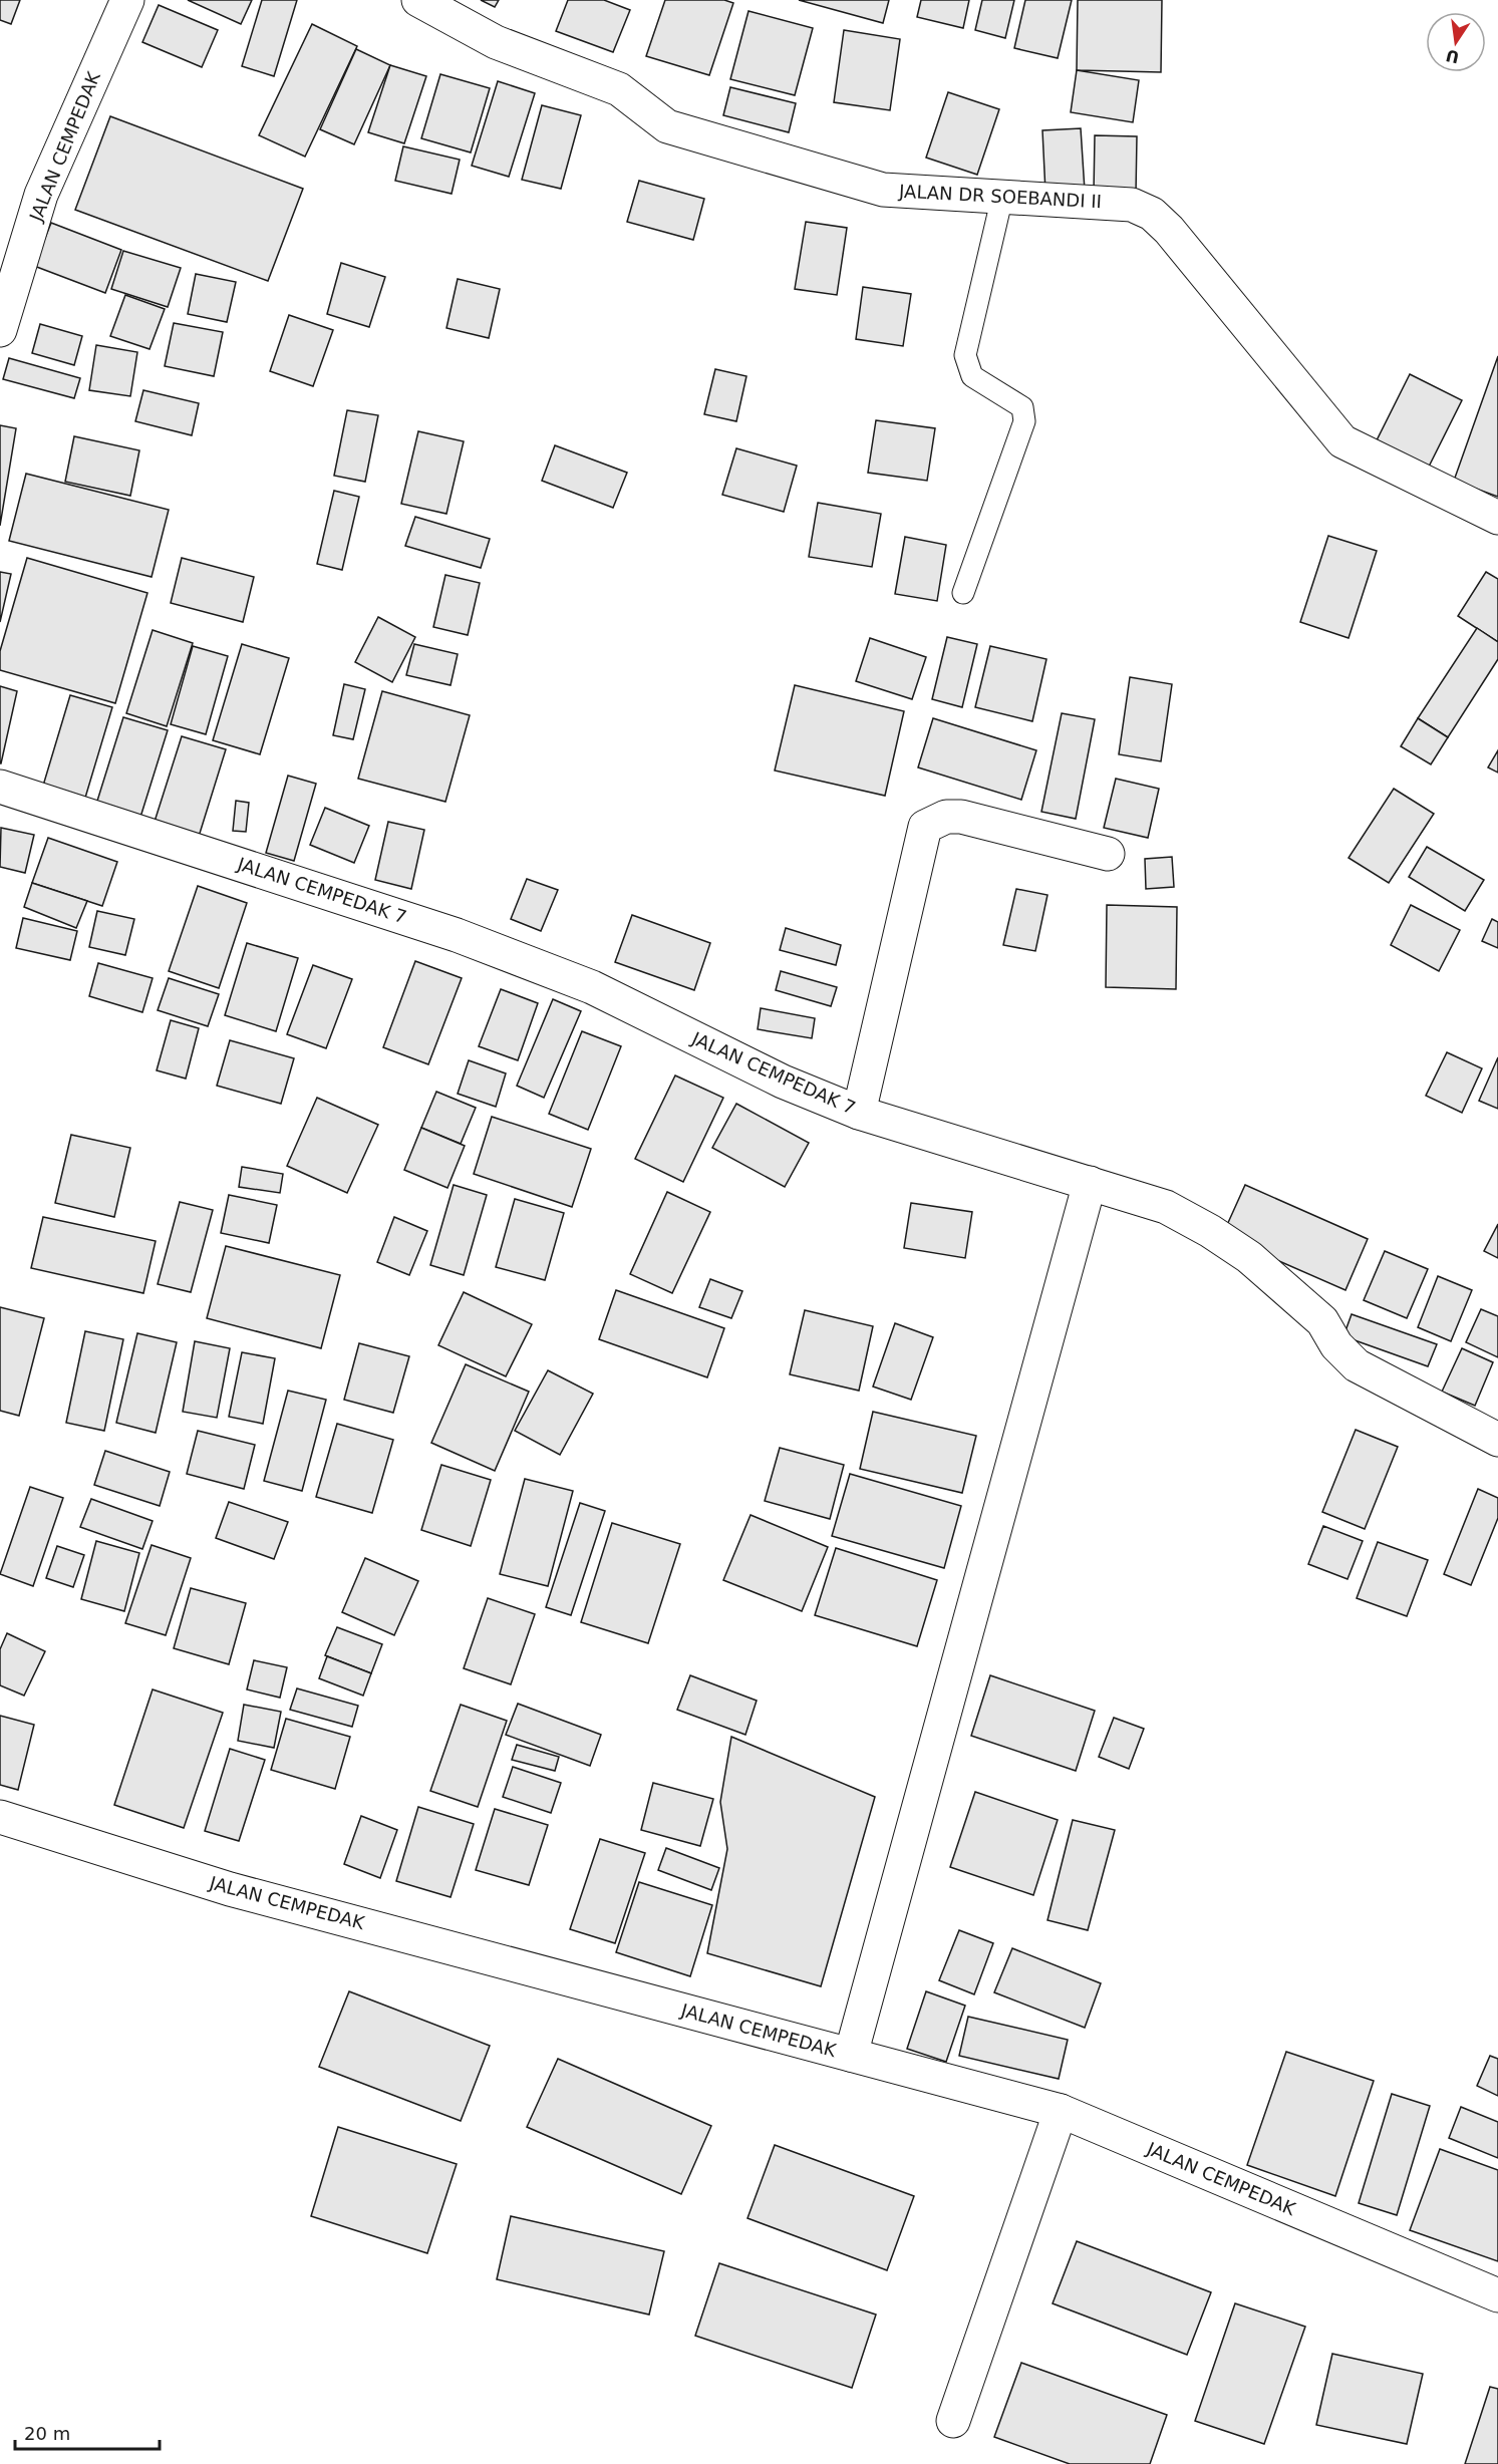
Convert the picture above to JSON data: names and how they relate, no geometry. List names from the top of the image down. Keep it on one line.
{"streets":{"street":["JALAN CEMPEDAK","JALAN DR SOEBANDI II","JALAN CEMPEDAK 7"]},"scale_bar":"20 m","north":"bottom"}
